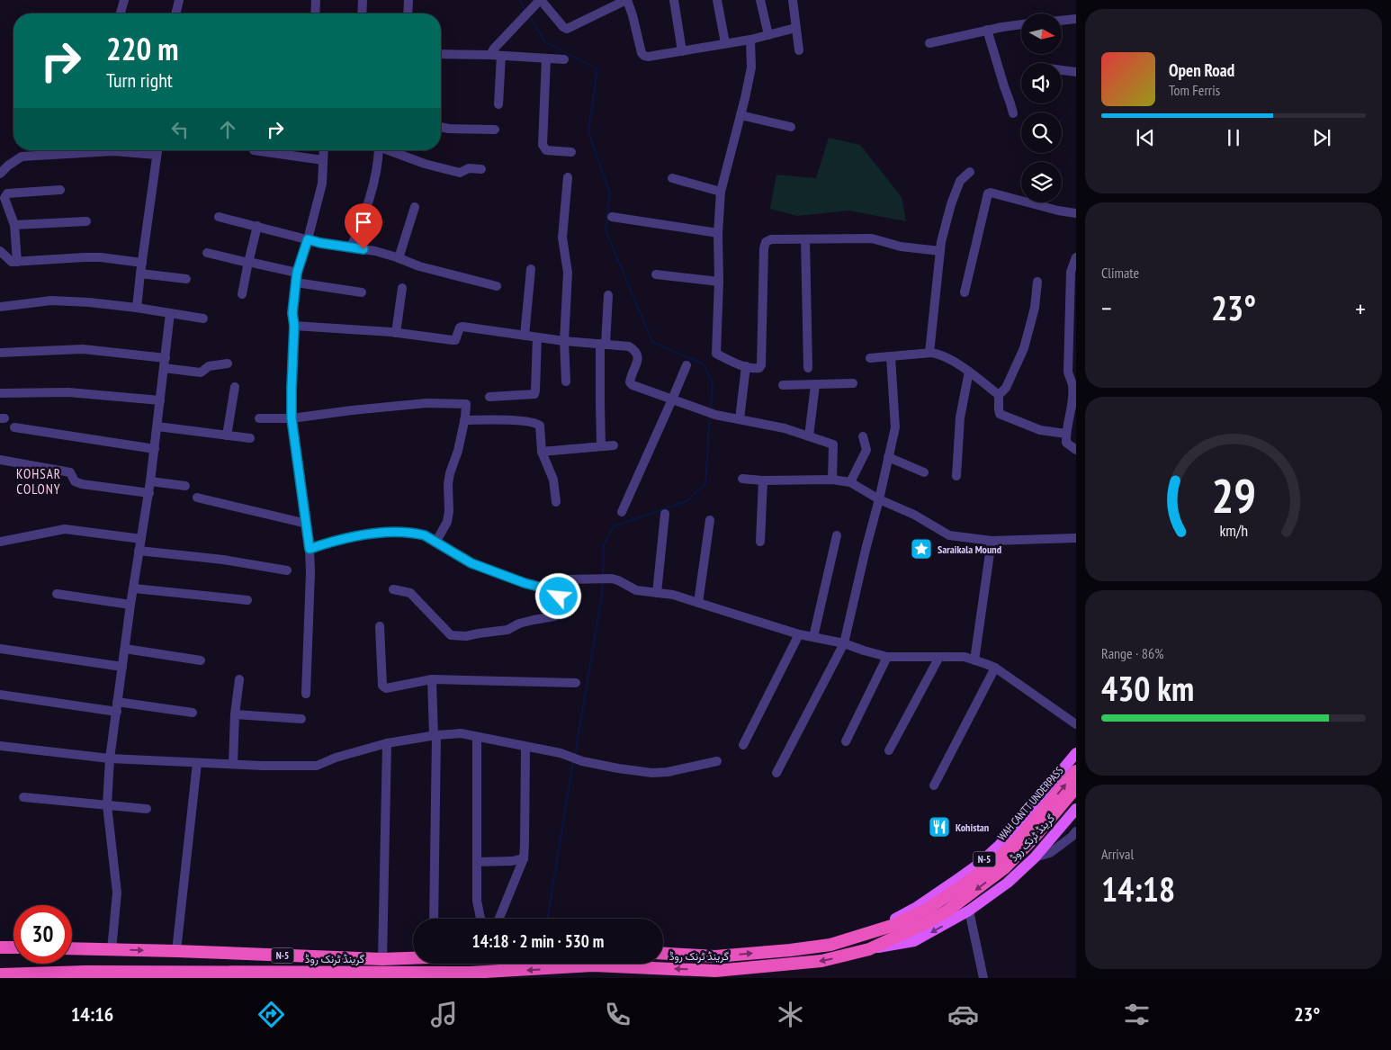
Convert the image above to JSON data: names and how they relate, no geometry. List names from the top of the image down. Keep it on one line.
{"streets":{"highway":["WAH CANTT UNDERPASS","گرینڈ ٹرنک روڈ","N-5"]},"crossings":[["WAH CANTT UNDERPASS","گرینڈ ٹرنک روڈ"]],"districts":["KOHSAR COLONY"],"places":{"place":["Saraikala Mound"],"restaurant":["Kohistan"]},"north":"right","page":{"turn":["220 m","Turn right"],"song":["Open Road","Tom Ferris"],"tile":["Climate",["Range · 86%","430 km"],["Arrival","14:18"]],"heat":["−","23°","+"],"limit":"30","trip":"14:18 · 2 min · 530 m","tabs":["14:16","23°"],"gauge":["29","km/h"]}}
